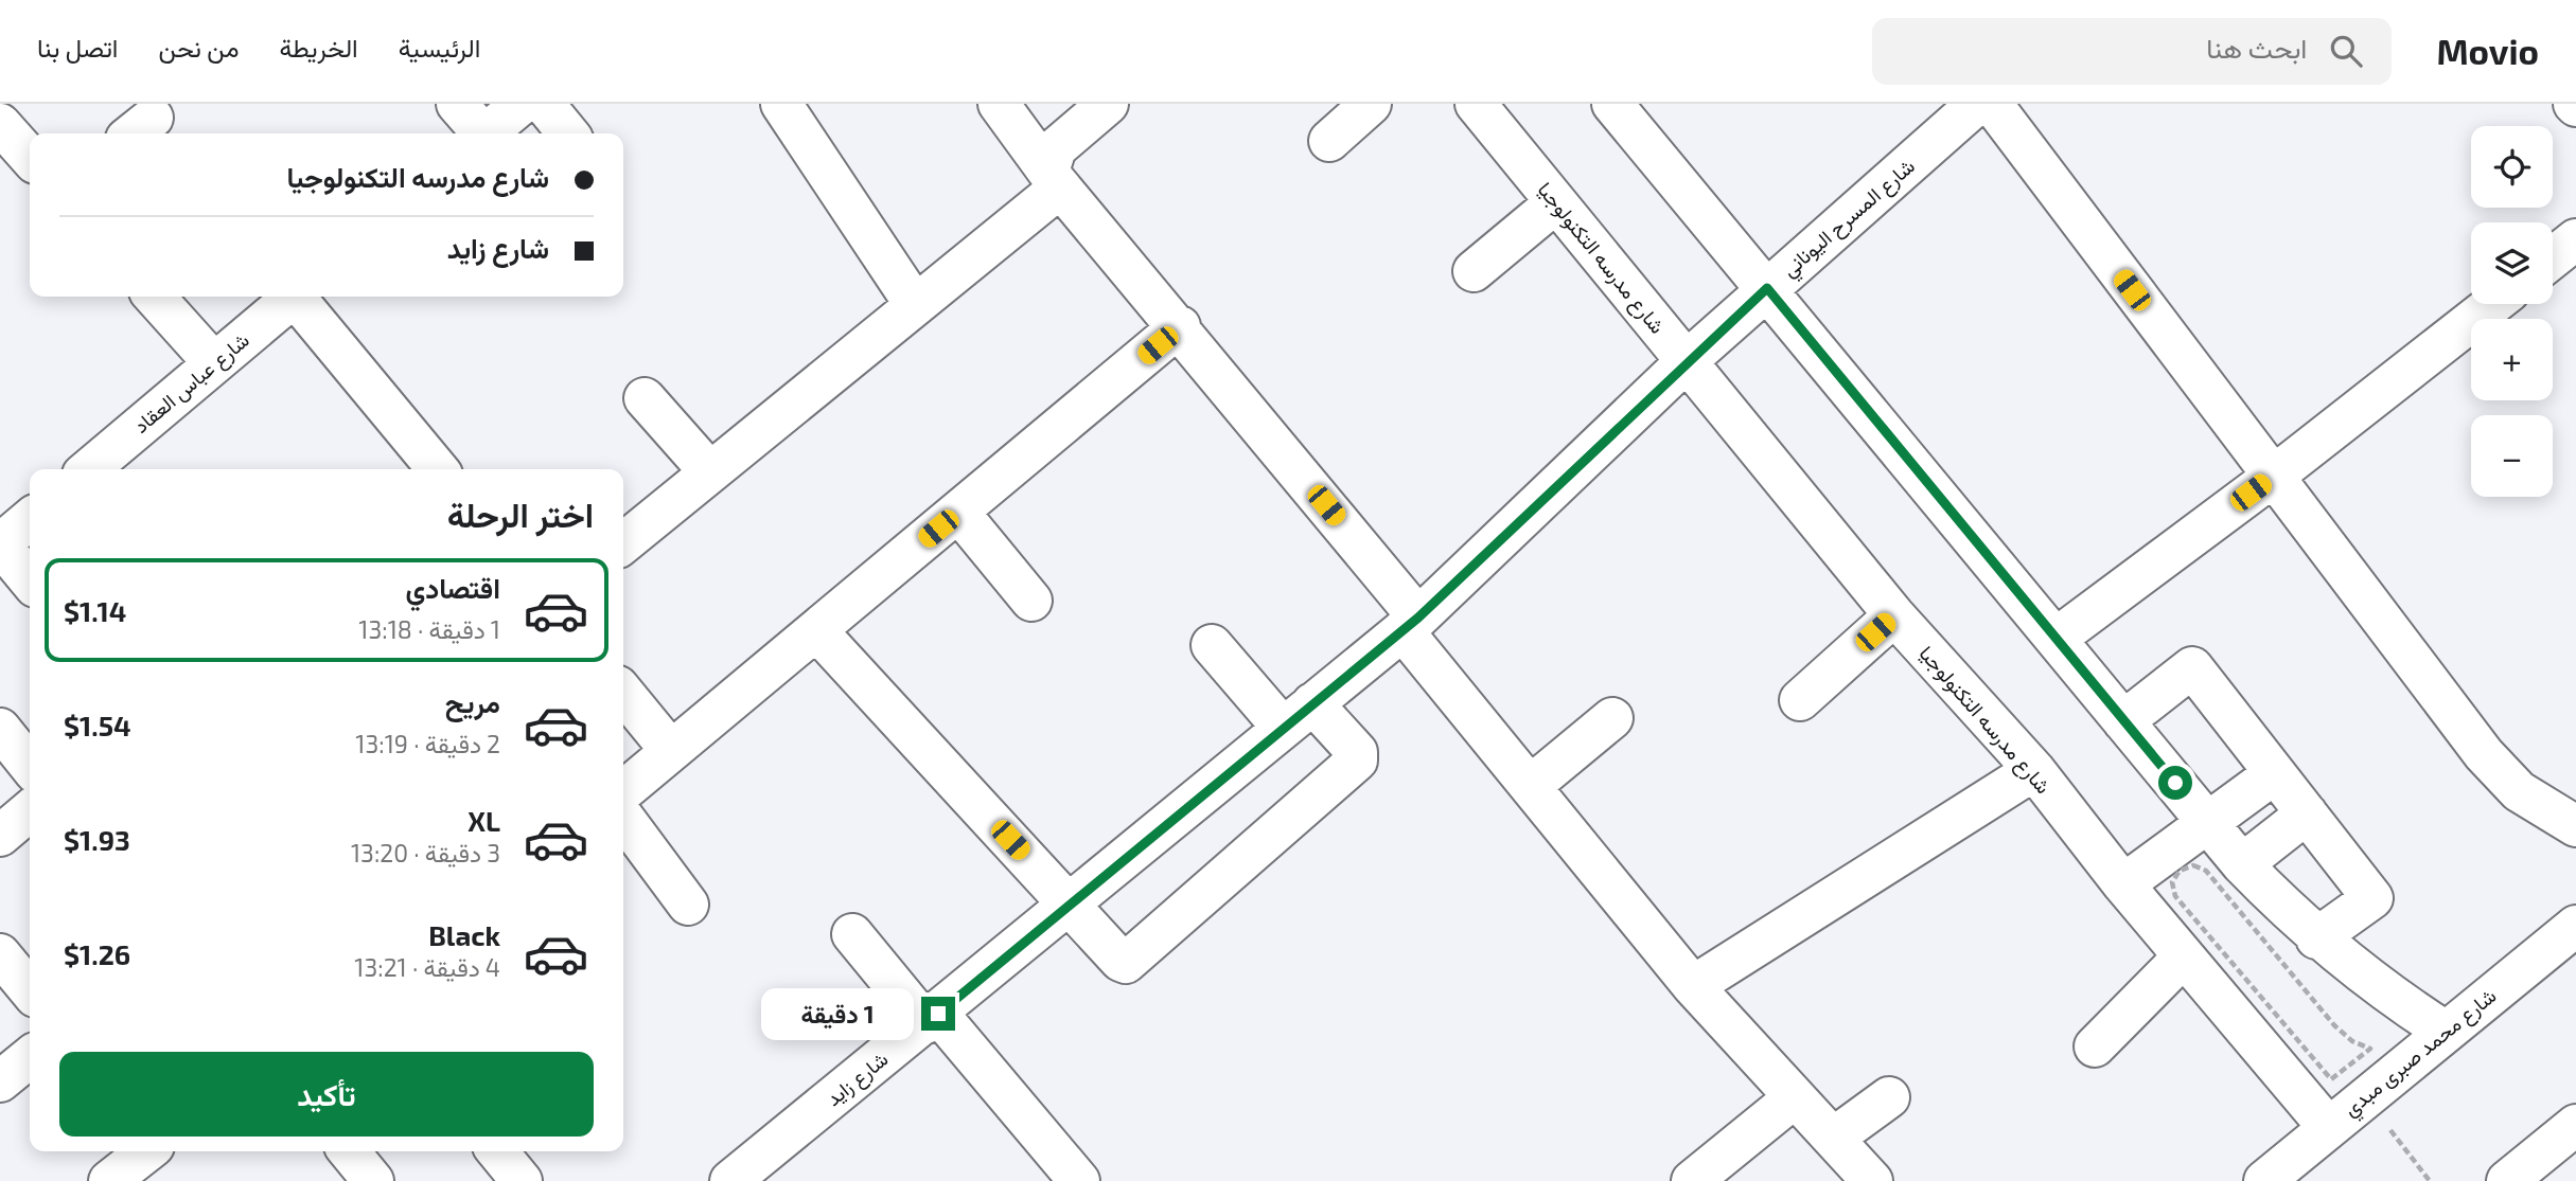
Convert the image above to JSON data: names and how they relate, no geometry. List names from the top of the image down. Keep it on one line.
{"streets":{"street":["شارع المسرح اليوناني","شارع مدرسه التكنولوجيا","شارع عباس العقاد","شارع محمد صبرى مبدي","شارع زايد"]},"crossings":[["شارع المسرح اليوناني","شارع مدرسه التكنولوجيا"],["شارع المسرح اليوناني","شارع زايد"],["شارع مدرسه التكنولوجيا","شارع محمد صبرى مبدي"],["شارع مدرسه التكنولوجيا","شارع زايد"]],"page":{"header":"Movio","search":"ابحث هنا","nav":["الرئيسية","الخريطة","من نحن","اتصل بنا"],"map_buttons":["+","−"],"banner":["شارع مدرسه التكنولوجيا","شارع زايد"],"heading":"اختر الرحلة","list":[{"name":"اقتصادي","note":"1 دقيقة · 13:18","value":"$1.14"},{"name":"مريح","note":"2 دقيقة · 13:19","value":"$1.54"},{"name":"XL","note":"3 دقيقة · 13:20","value":"$1.93"},{"name":"Black","note":"4 دقيقة · 13:21","value":"$1.26"}],"bubble":"1 دقيقة","buttons":"تأكيد"}}
